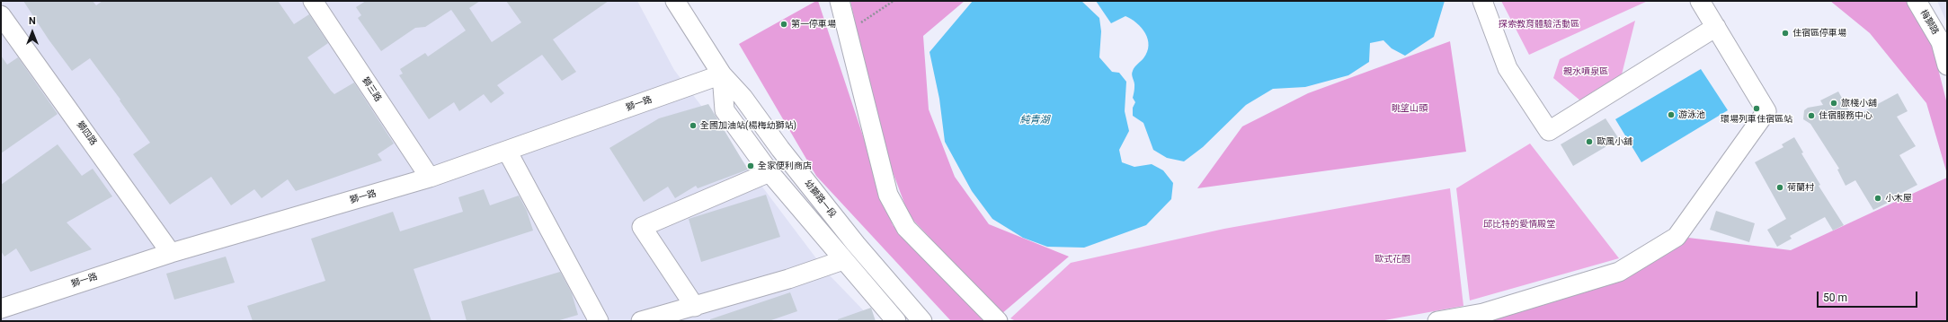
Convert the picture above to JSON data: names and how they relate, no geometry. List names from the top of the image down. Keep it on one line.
{"streets":{"street":["梅獅路","獅三路","獅一路","獅四路","幼獅路一段"]},"crossings":[["獅三路","獅一路"],["獅一路","獅四路"],["獅一路","幼獅路一段"]],"water":["純青湖"],"parks":["探索教育體驗活動區","親水噴泉區","眺望山頭","邱比特的愛情殿堂","歐式花園"],"places":["第一停車場","住宿區停車場","旅棧小舖","環場列車住宿區站","游泳池","住宿服務中心","全國加油站(楊梅幼獅站)","歐風小舖","全家便利商店","荷蘭村","小木屋"],"scale_bar":"50 m","north":"top"}
